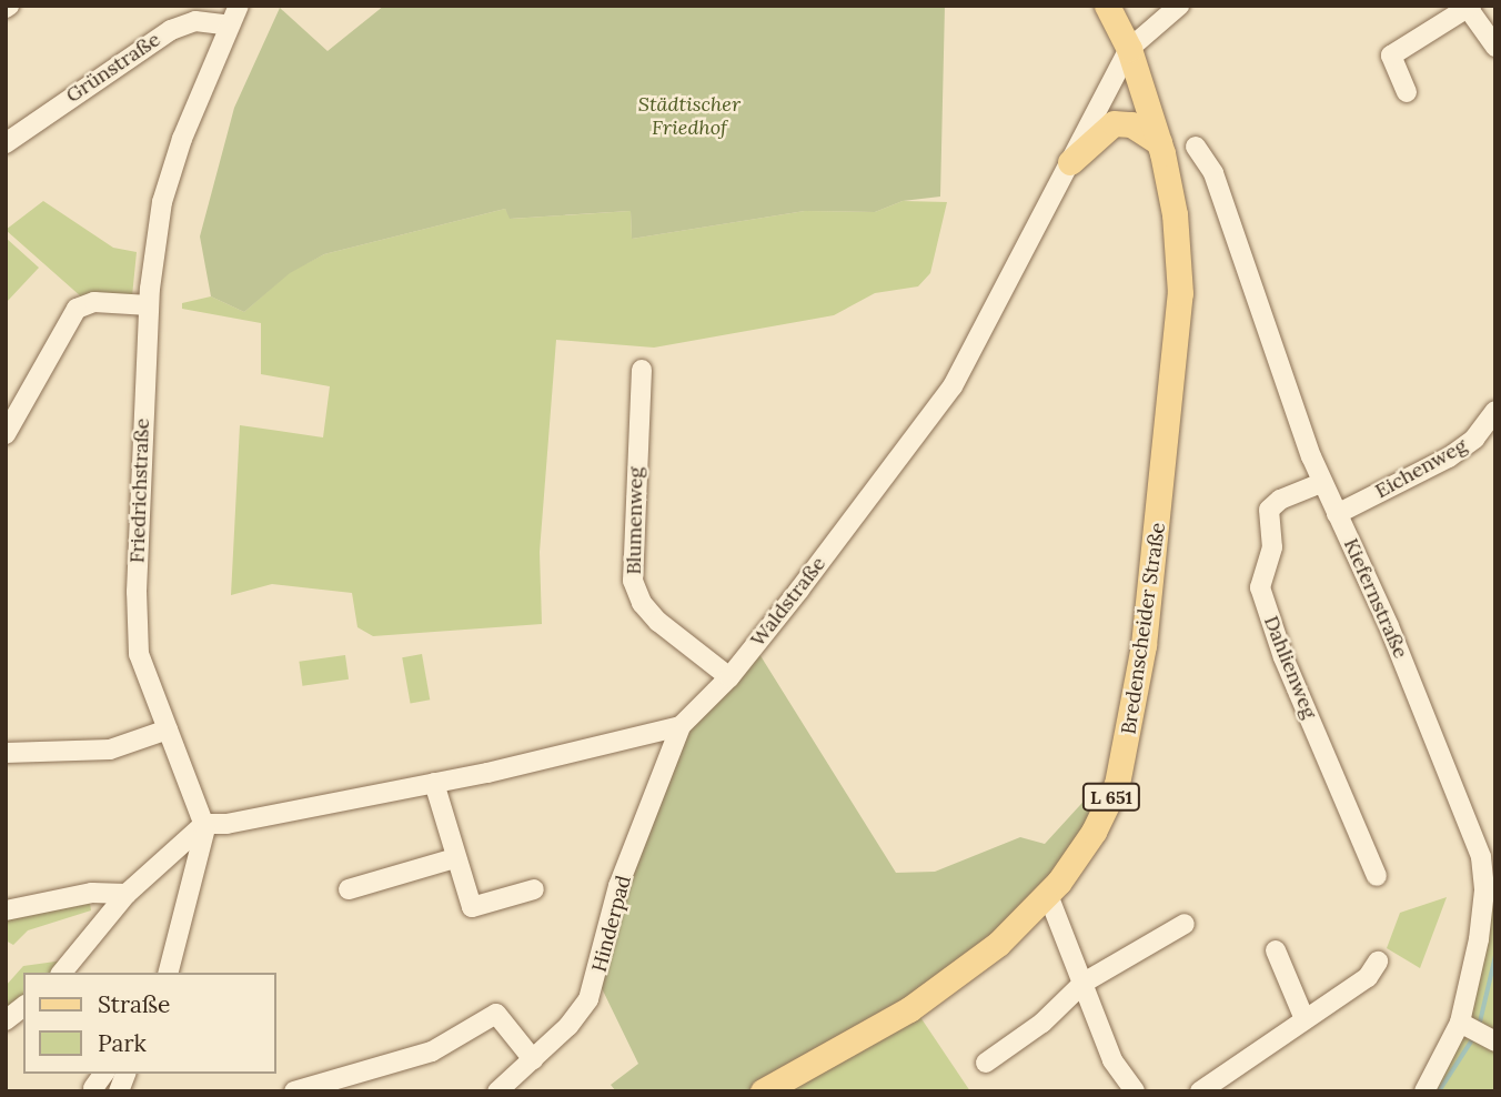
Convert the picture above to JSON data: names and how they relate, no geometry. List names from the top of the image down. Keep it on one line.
{"streets":{"main road":["Bredenscheider Straße","L 651"],"street":["Grünstraße","Eichenweg","Friedrichstraße","Blumenweg","Kiefernstraße","Waldstraße","Dahlienweg","Hinderpad"]},"crossings":[["Grünstraße","Friedrichstraße"],["Eichenweg","Kiefernstraße"],["Blumenweg","Waldstraße"],["Kiefernstraße","Dahlienweg"],["Waldstraße","Bredenscheider Straße"],["Waldstraße","Hinderpad"]],"parks":["Städtischer Friedhof"],"legend":["Straße","Park"]}
